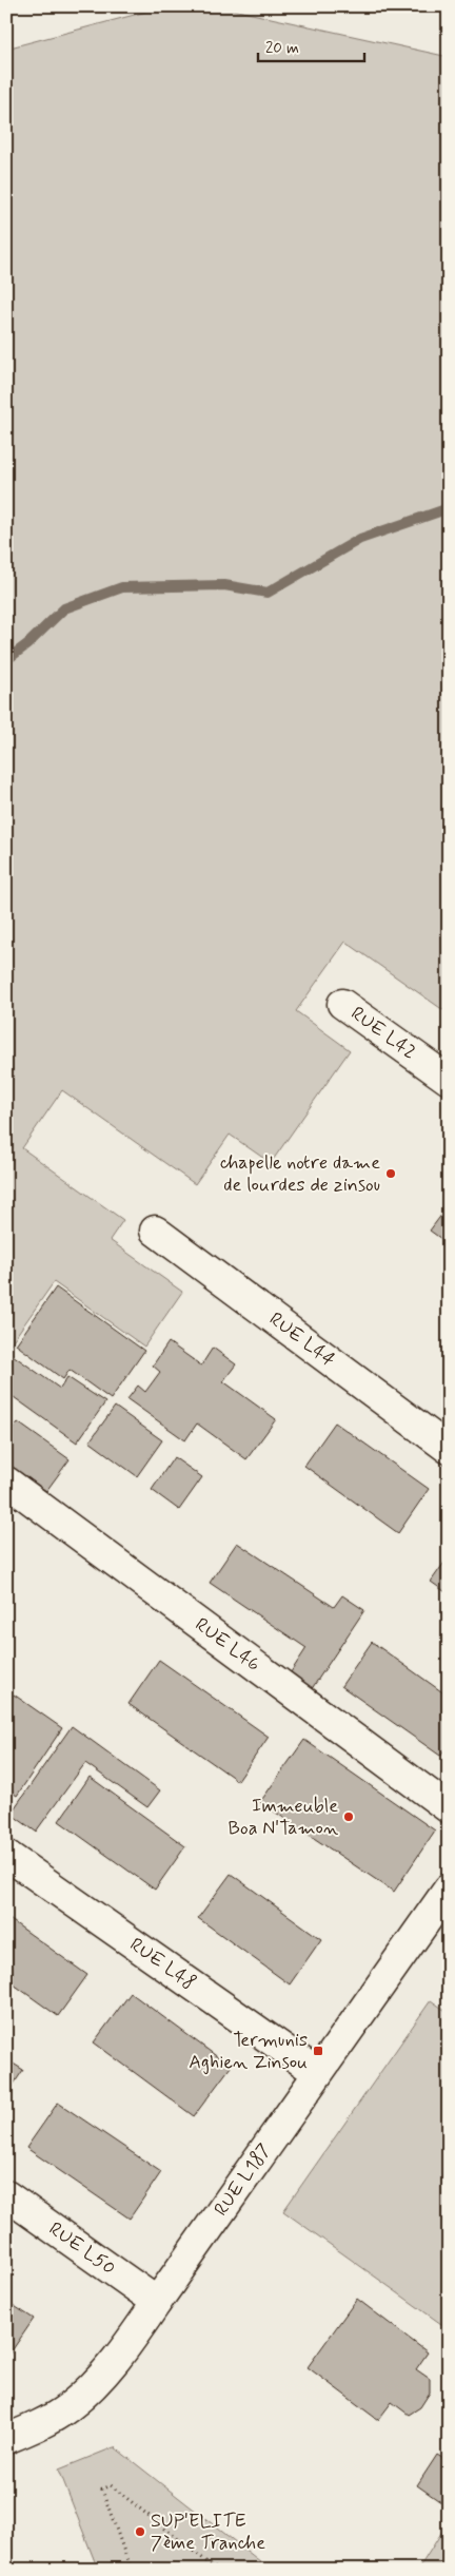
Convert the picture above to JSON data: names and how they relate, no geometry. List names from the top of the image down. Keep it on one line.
{"streets":{"street":["RUE L42","RUE L44","RUE L46","RUE L48","RUE L187","RUE L50"]},"crossings":[["RUE L48","RUE L187"],["RUE L187","RUE L50"]],"places":{"other":["chapelle notre dame de lourdes de zinsou","Immeuble Boa N'Tamon","SUP'ELITE 7ème Tranche"],"transit":["Termunis Aghien Zinsou"]},"scale_bar":"20 m"}
